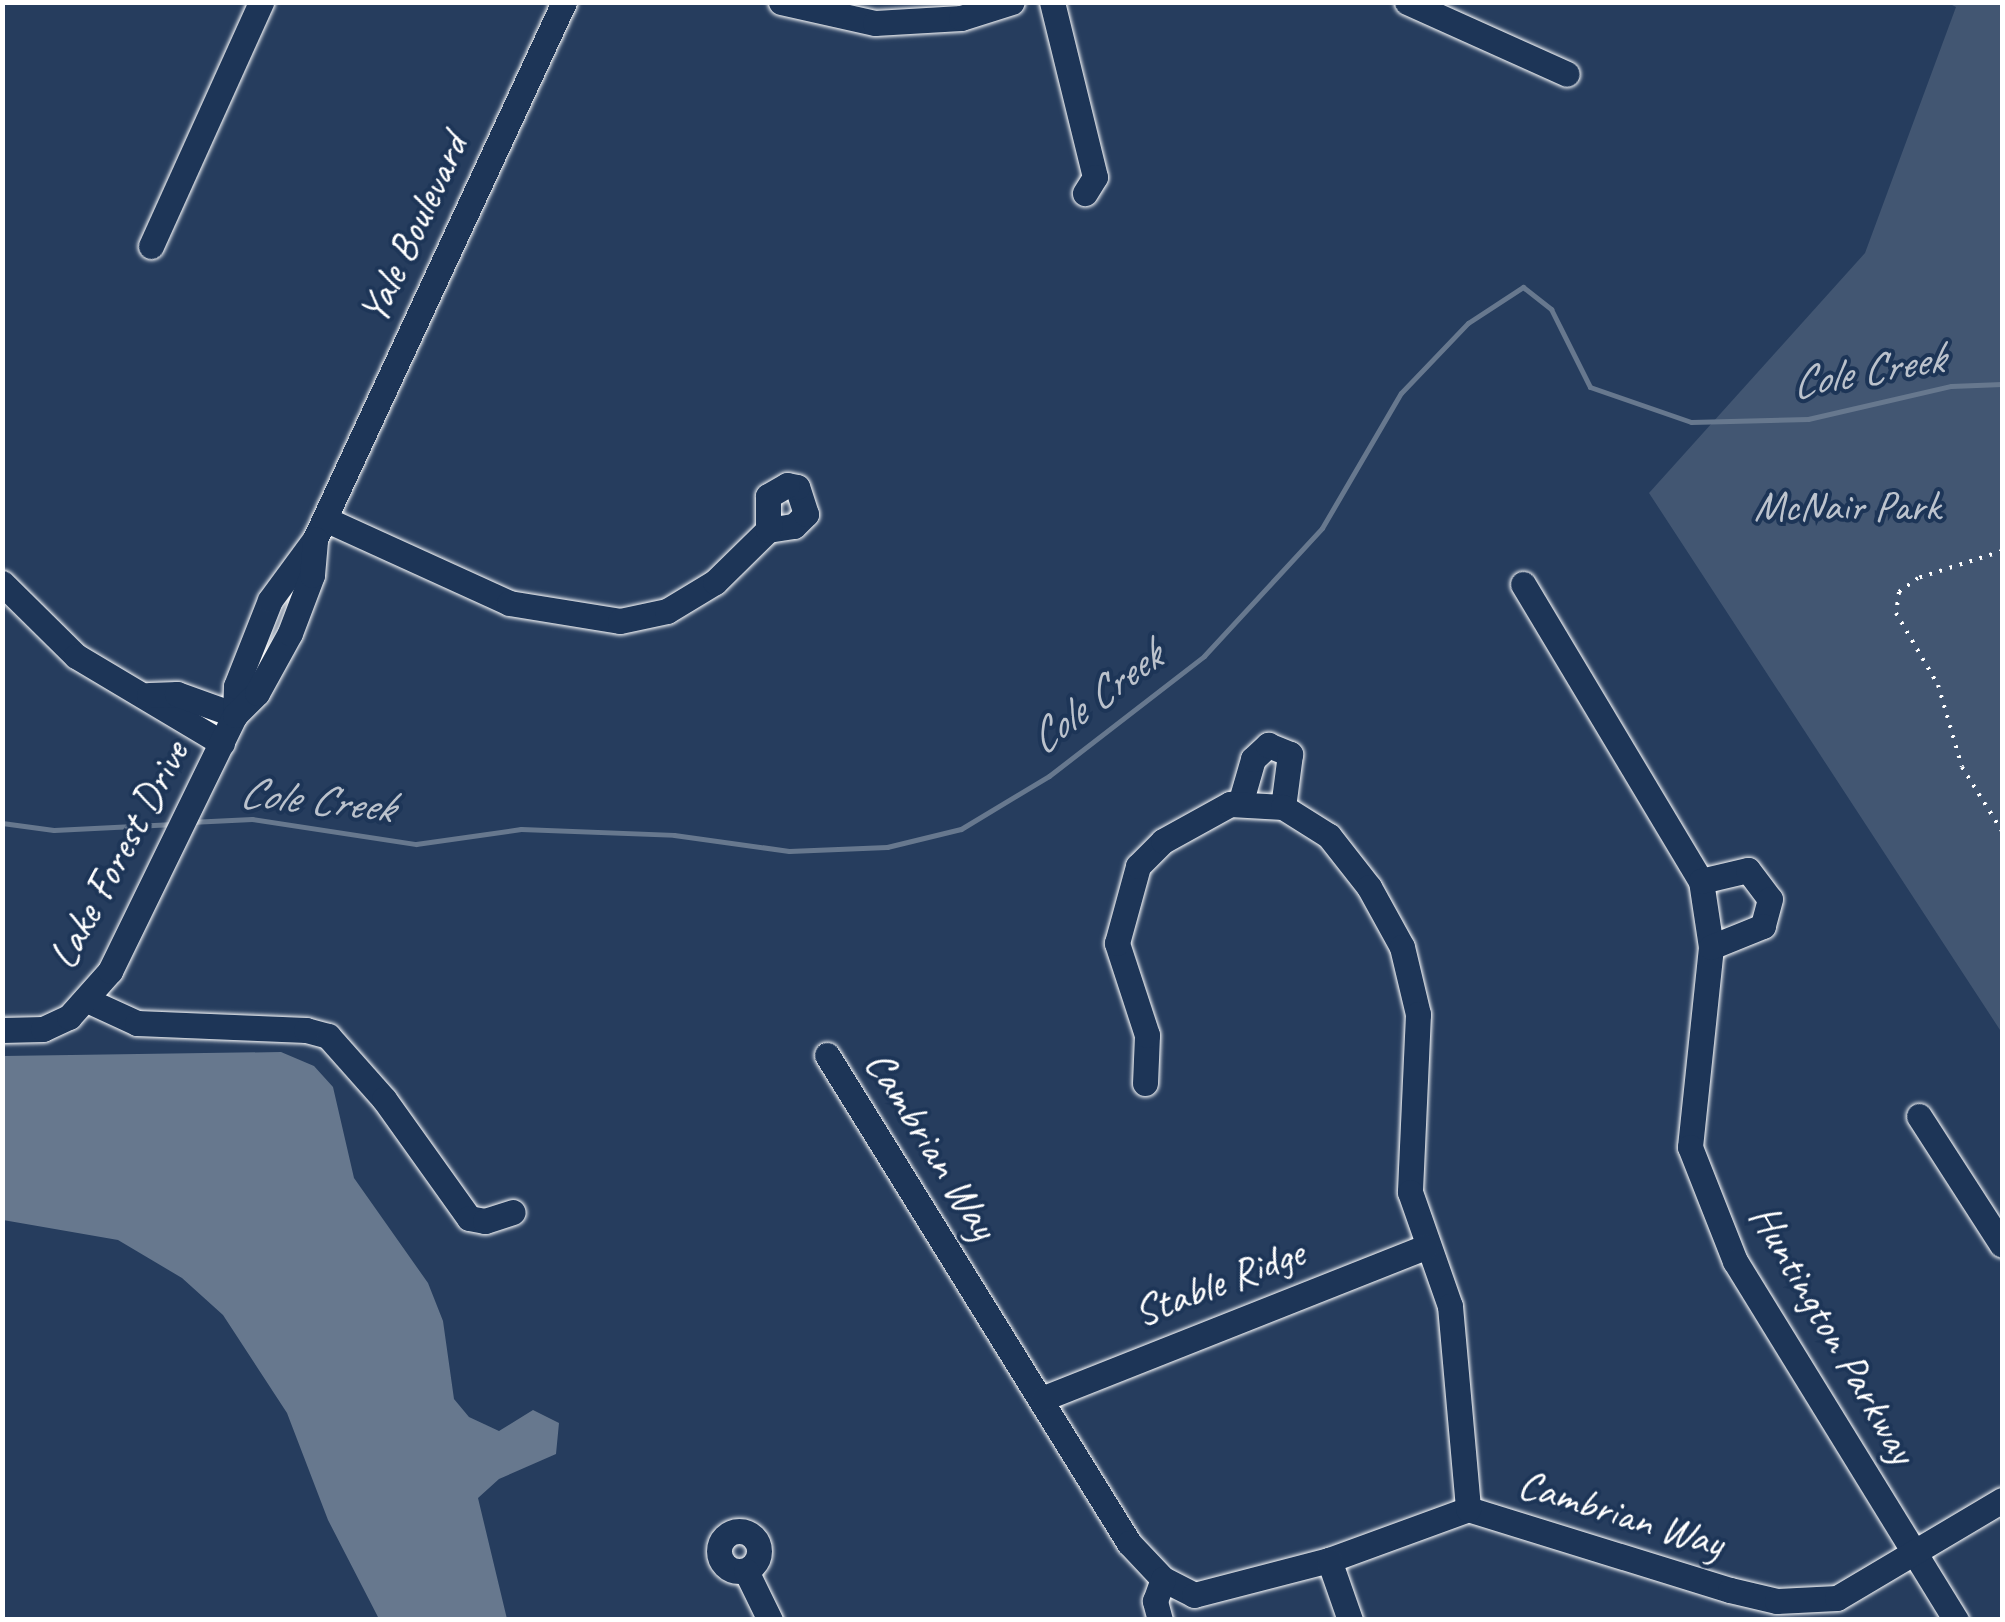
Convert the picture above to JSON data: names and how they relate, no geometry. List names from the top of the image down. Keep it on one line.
{"streets":{"street":["Yale Boulevard","Lake Forest Drive","Cambrian Way","Stable Ridge","Huntington Parkway"]},"crossings":[["Yale Boulevard","Lake Forest Drive"],["Cambrian Way","Stable Ridge"],["Cambrian Way","Huntington Parkway"]],"water":["Cole Creek"],"parks":["McNair Park"]}
